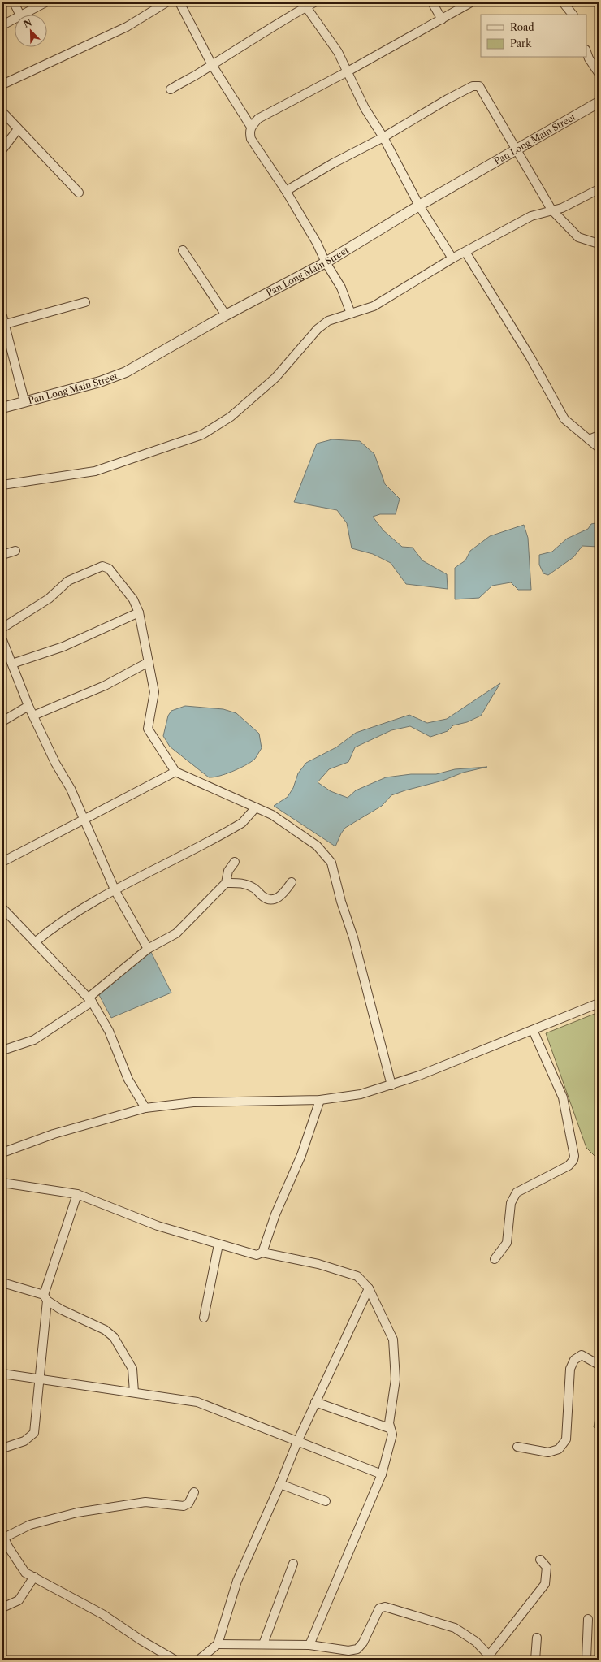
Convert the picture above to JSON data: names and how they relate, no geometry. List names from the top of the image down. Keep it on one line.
{"streets":{"street":["Pan Long Main Street"]},"legend":["Road","Park"],"north":"top left"}
